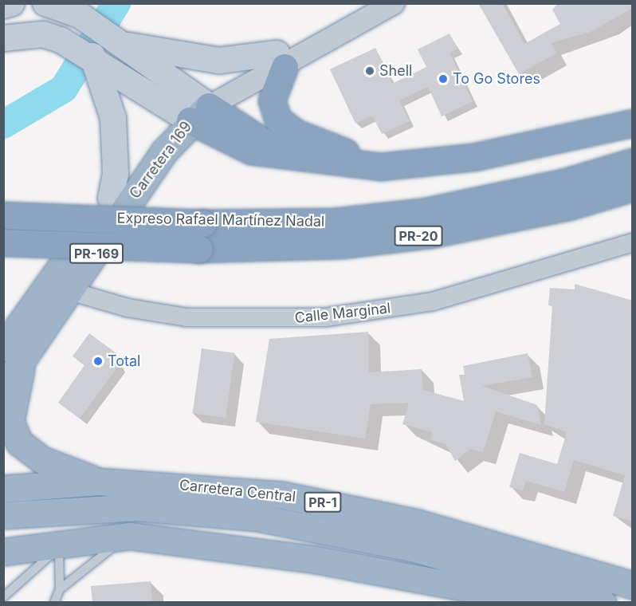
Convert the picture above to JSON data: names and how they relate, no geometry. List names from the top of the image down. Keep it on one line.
{"streets":{"highway":["Carretera 169","Expreso Rafael Martínez Nadal","PR-20","PR-169","Carretera Central","PR-1"],"street":["Calle Marginal"]},"crossings":[["Carretera 169","Calle Marginal"]],"places":["Shell","To Go Stores","Total"]}
